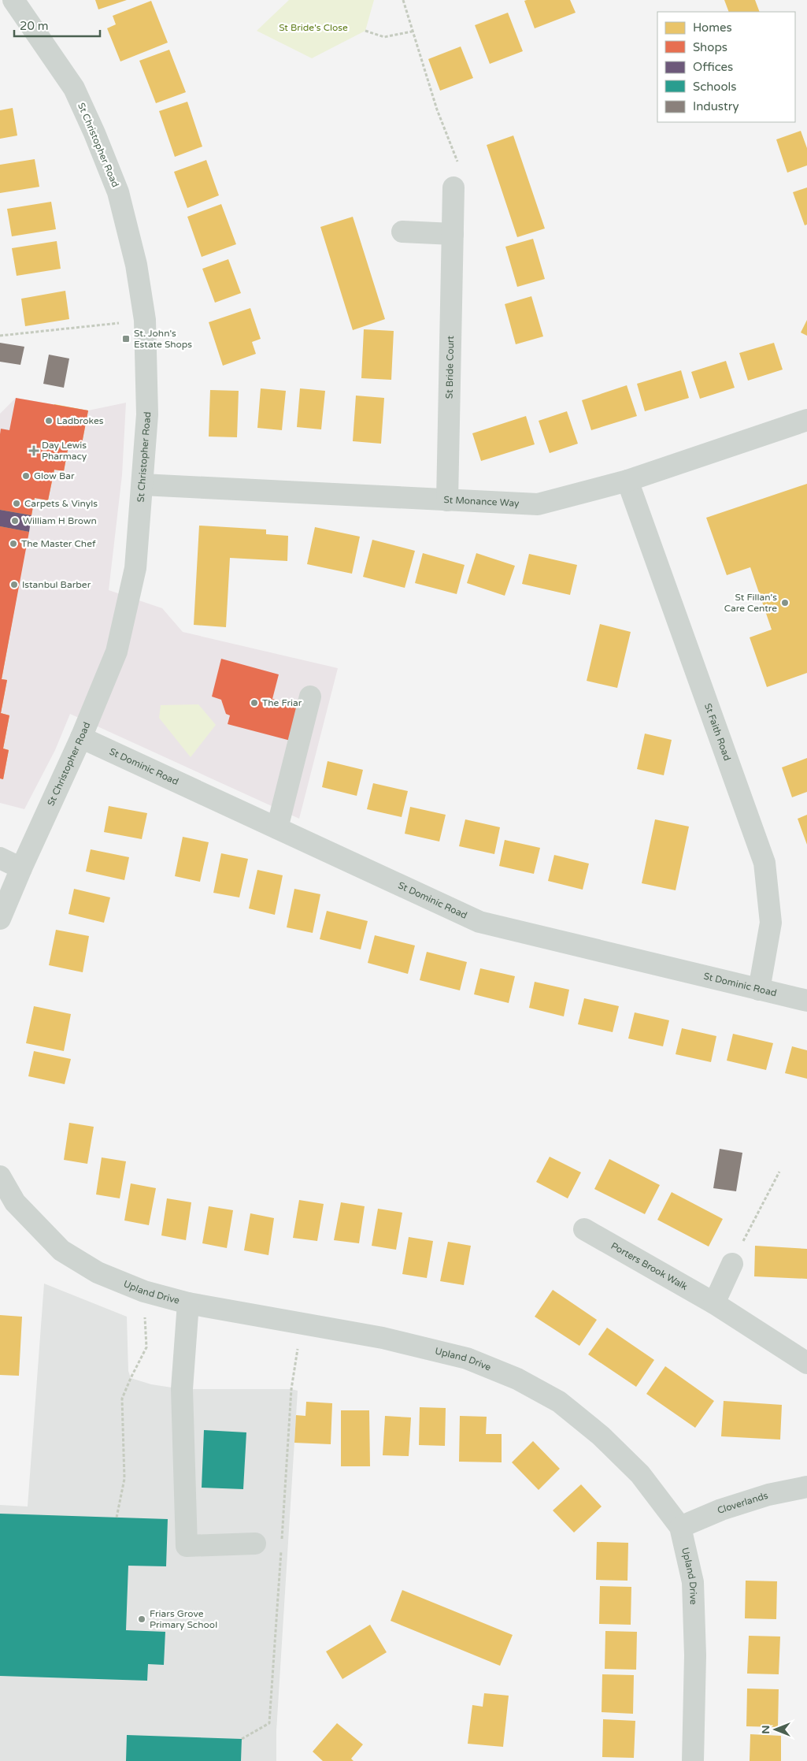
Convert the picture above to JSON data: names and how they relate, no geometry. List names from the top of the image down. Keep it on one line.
{"streets":{"street":["St Christopher Road","St Bride Court","St Monance Way","St Faith Road","St Dominic Road","Porters Brook Walk","Upland Drive","Cloverlands"]},"crossings":[["St Christopher Road","St Monance Way"],["St Christopher Road","St Dominic Road"],["St Bride Court","St Monance Way"],["St Monance Way","St Faith Road"],["St Faith Road","St Dominic Road"],["Upland Drive","Cloverlands"]],"parks":["St Bride's Close"],"places":{"transit":["St. John's Estate Shops"],"other":["Ladbrokes","Glow Bar","Carpets & Vinyls","William H Brown","The Master Chef","Istanbul Barber","St Fillan's Care Centre","The Friar","Friars Grove Primary School"],"health":["Day Lewis Pharmacy"]},"legend":["Homes","Shops","Offices","Schools","Industry"],"scale_bar":"20 m","north":"left"}
